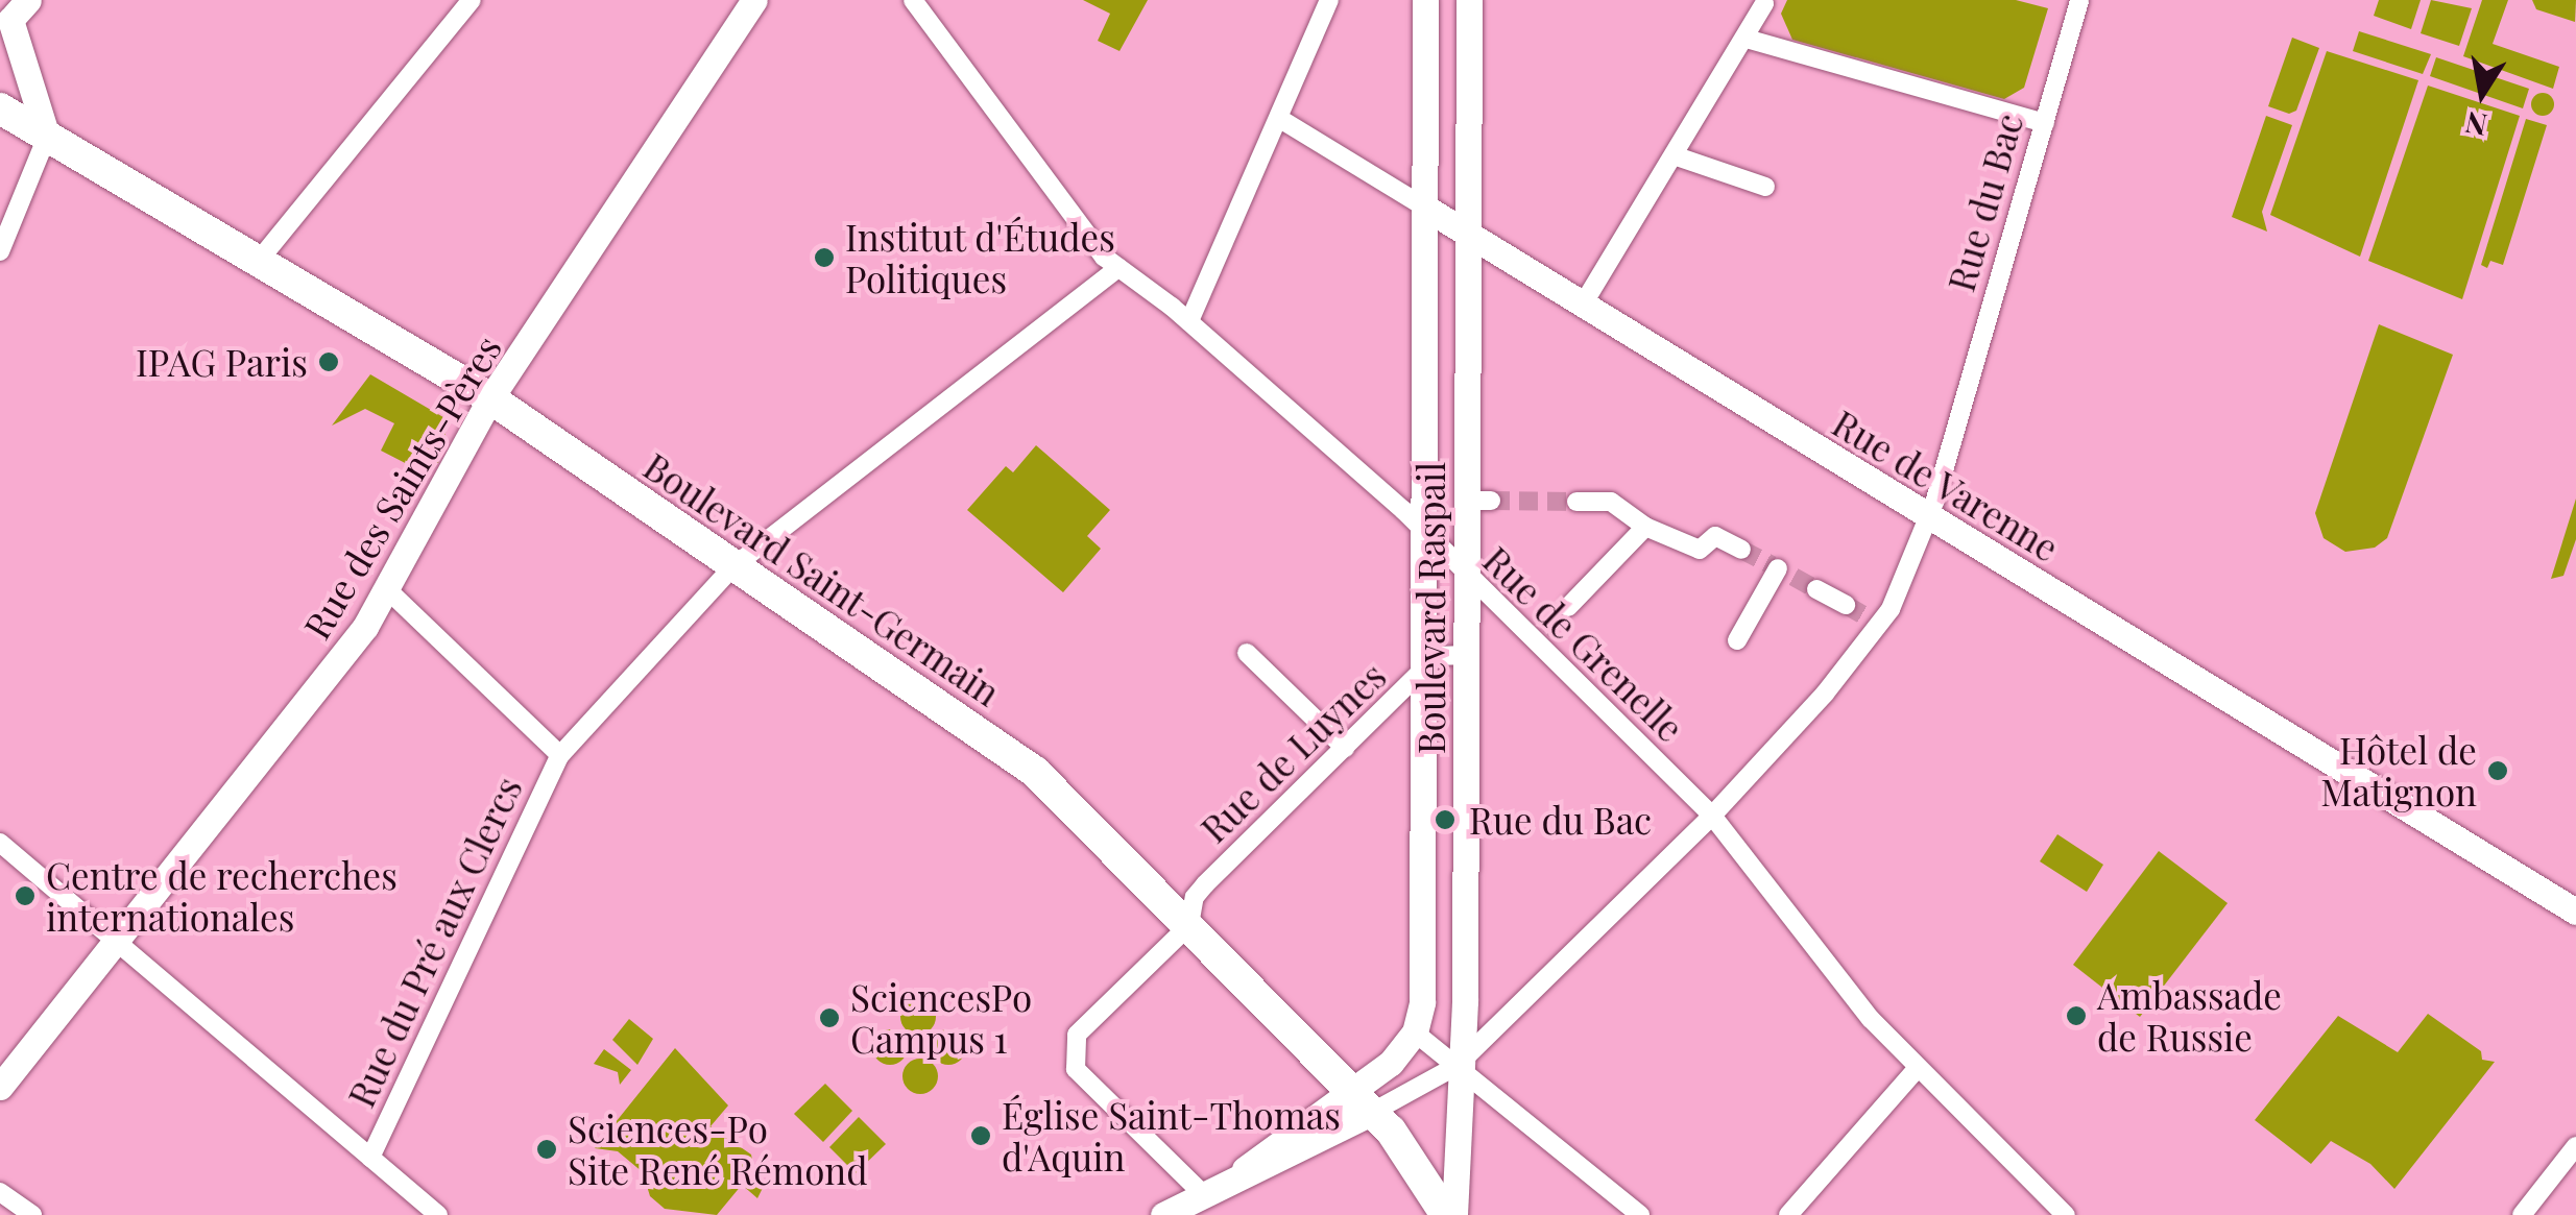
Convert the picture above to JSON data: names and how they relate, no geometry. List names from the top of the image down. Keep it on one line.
{"streets":{"main road":["Rue du Bac","Rue de Varenne","Rue des Saints-Pères","Boulevard Saint-Germain","Boulevard Raspail"],"street":["Rue de Grenelle","Rue de Luynes","Rue du Pré aux Clercs"]},"crossings":[["Rue du Bac","Rue de Varenne"],["Rue du Bac","Boulevard Saint-Germain"],["Rue du Bac","Boulevard Raspail"],["Rue du Bac","Rue de Grenelle"],["Rue du Bac","Rue de Luynes"],["Rue de Varenne","Boulevard Raspail"],["Rue des Saints-Pères","Boulevard Saint-Germain"],["Boulevard Saint-Germain","Rue de Luynes"],["Boulevard Saint-Germain","Rue du Pré aux Clercs"],["Boulevard Raspail","Rue de Grenelle"],["Boulevard Raspail","Rue de Luynes"],["Rue de Grenelle","Rue du Pré aux Clercs"]],"places":["Institut d'Études Politiques","IPAG Paris","Hôtel de Matignon","Rue du Bac","Centre de recherches internationales","Ambassade de Russie","SciencesPo Campus 1","Église Saint-Thomas d'Aquin","Sciences-Po Site René Rémond"],"north":"bottom"}
